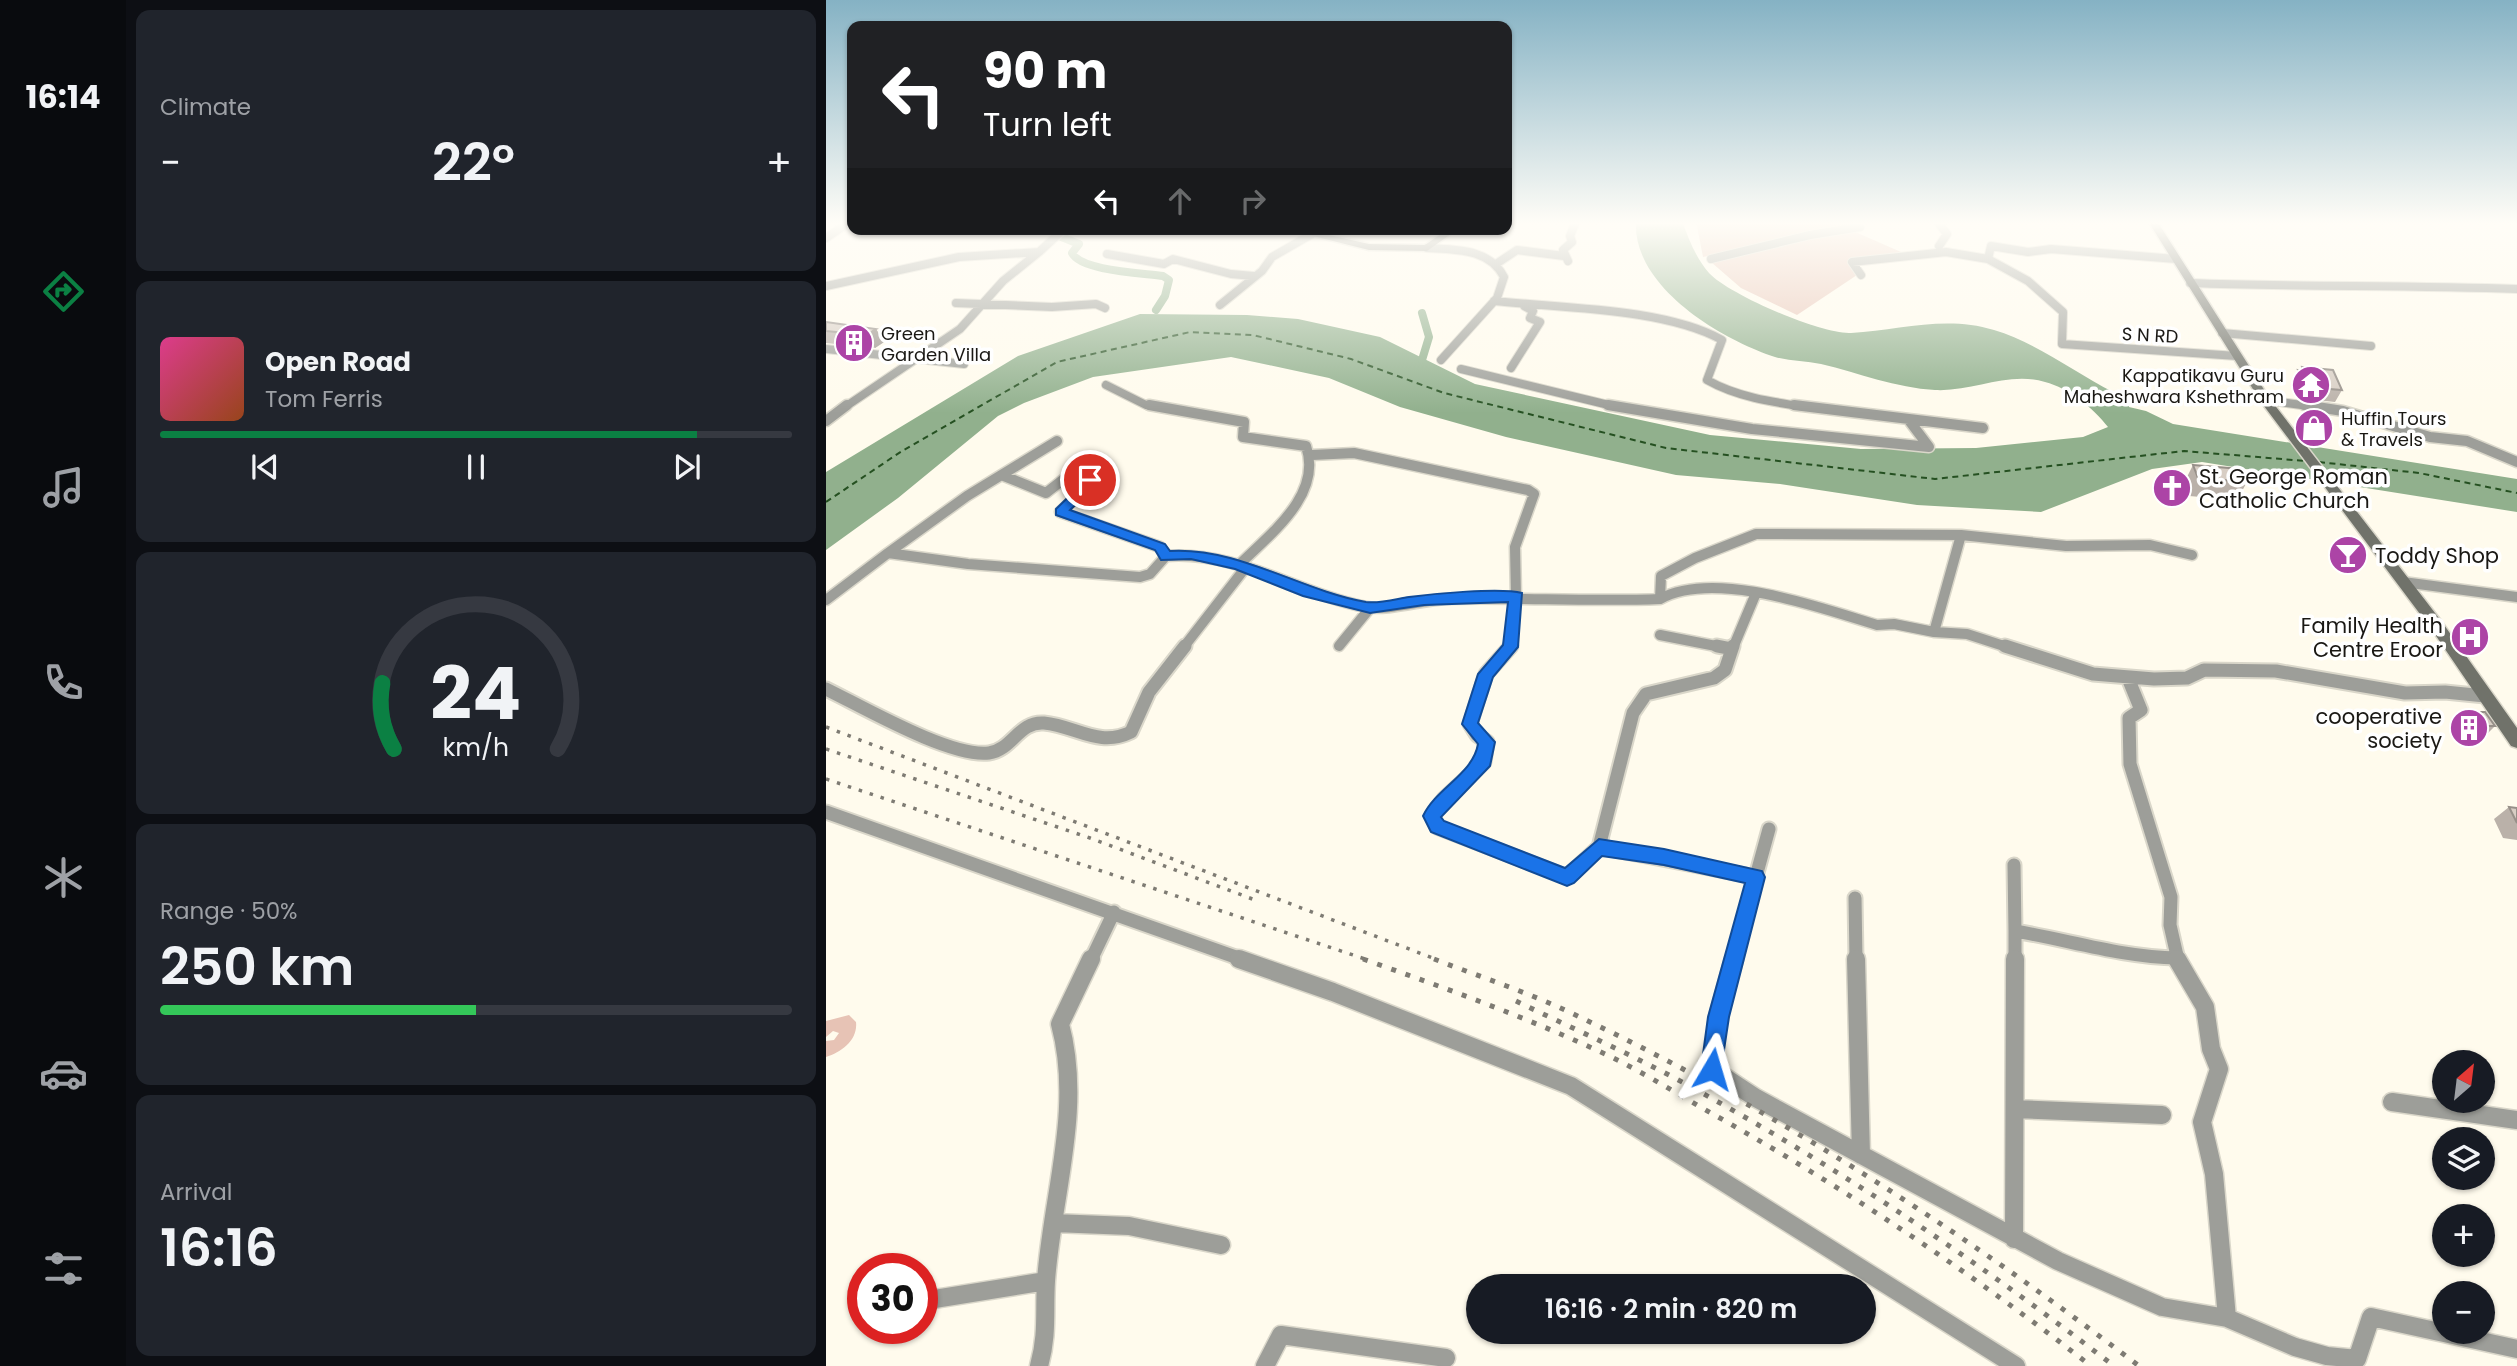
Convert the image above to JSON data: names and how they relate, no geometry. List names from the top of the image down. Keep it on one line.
{"streets":{"street":["S N RD"]},"places":{"building":["Green Garden Villa","cooperative society"],"temple":["Kappatikavu Guru Maheshwara Kshethram"],"shop":["Huffin Tours & Travels"],"church":["St. George Roman Catholic Church"],"bar":["Toddy Shop"],"hospital":["Family Health Centre Eroor"]},"north":"top right","page":{"tabs":"16:14","tile":["Climate",["Range · 50%","250 km"],["Arrival","16:16"]],"turn":["90 m","Turn left"],"heat":["−","22°","+"],"song":["Open Road","Tom Ferris"],"map_buttons":["+","−"],"limit":"30","trip":"16:16 · 2 min · 820 m","gauge":["24","km/h"]}}
